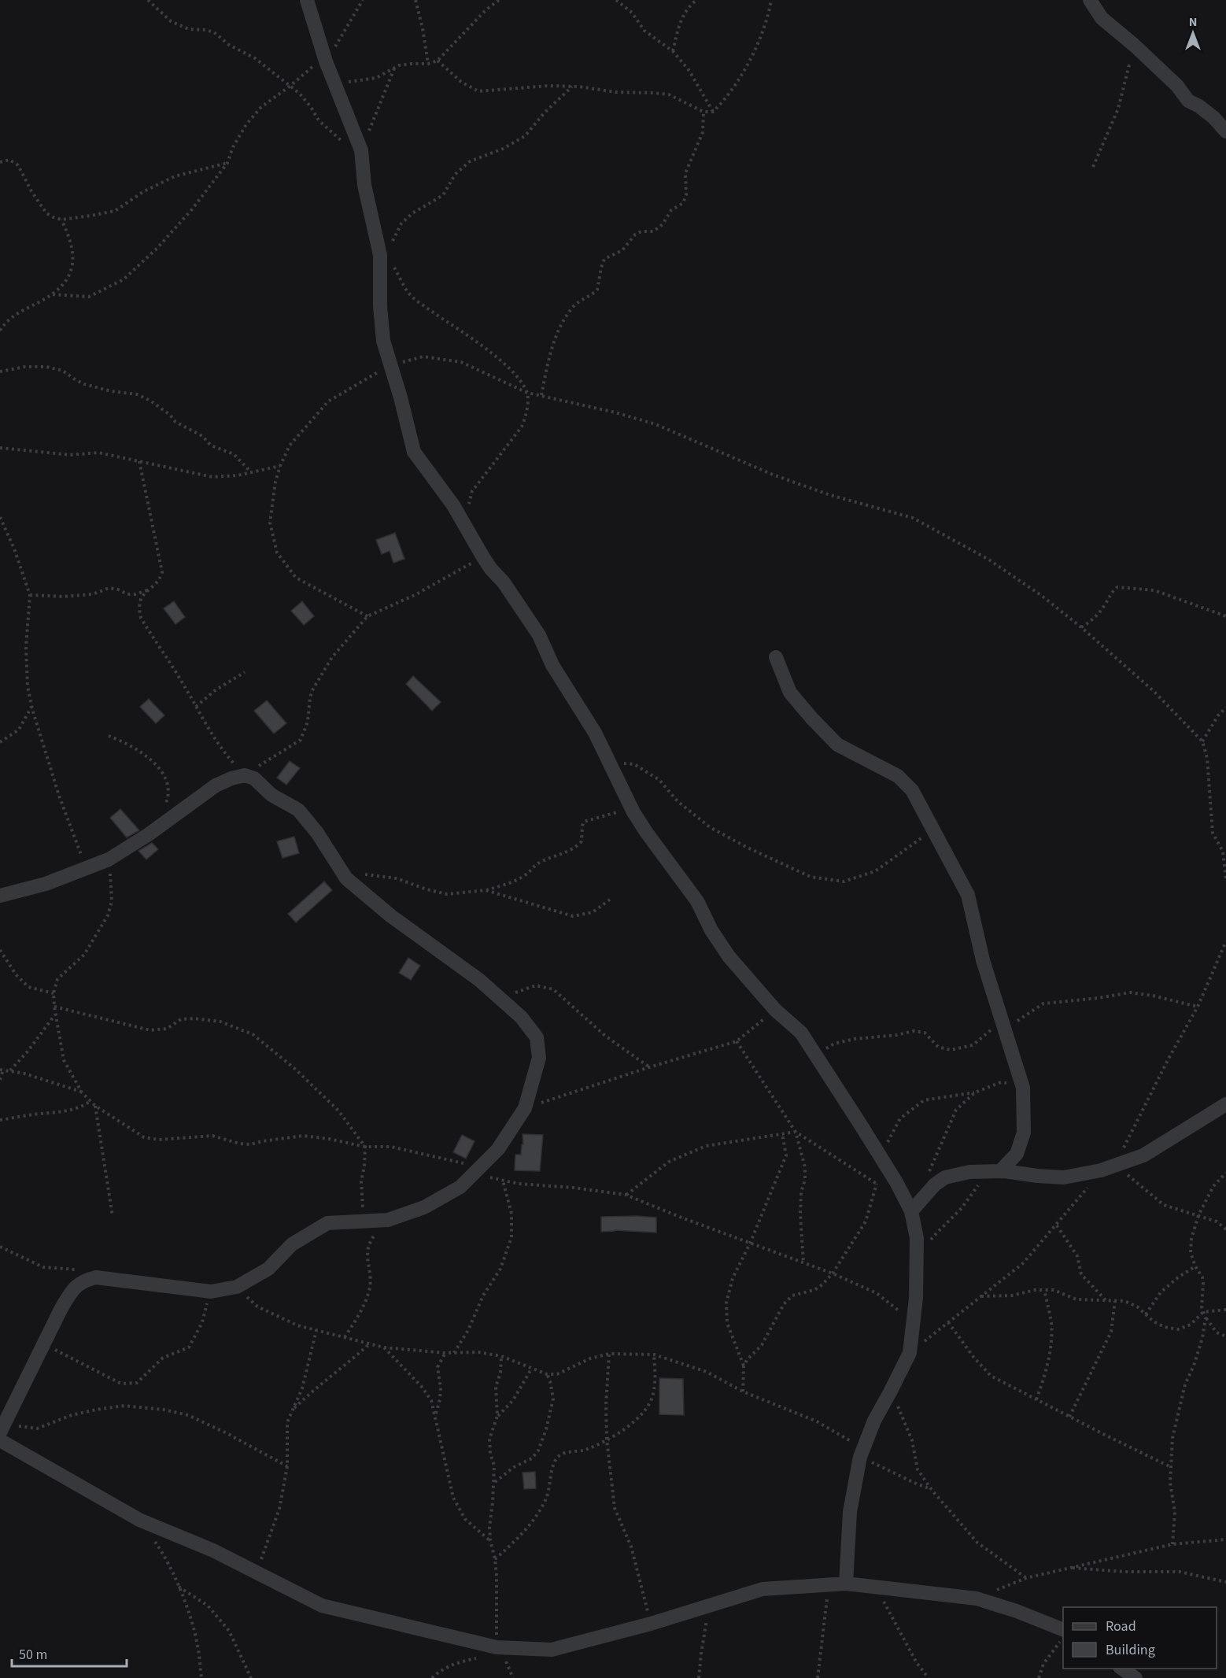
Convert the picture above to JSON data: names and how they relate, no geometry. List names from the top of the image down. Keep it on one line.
{"legend":["Road","Building"],"scale_bar":"50 m","north":"top"}
